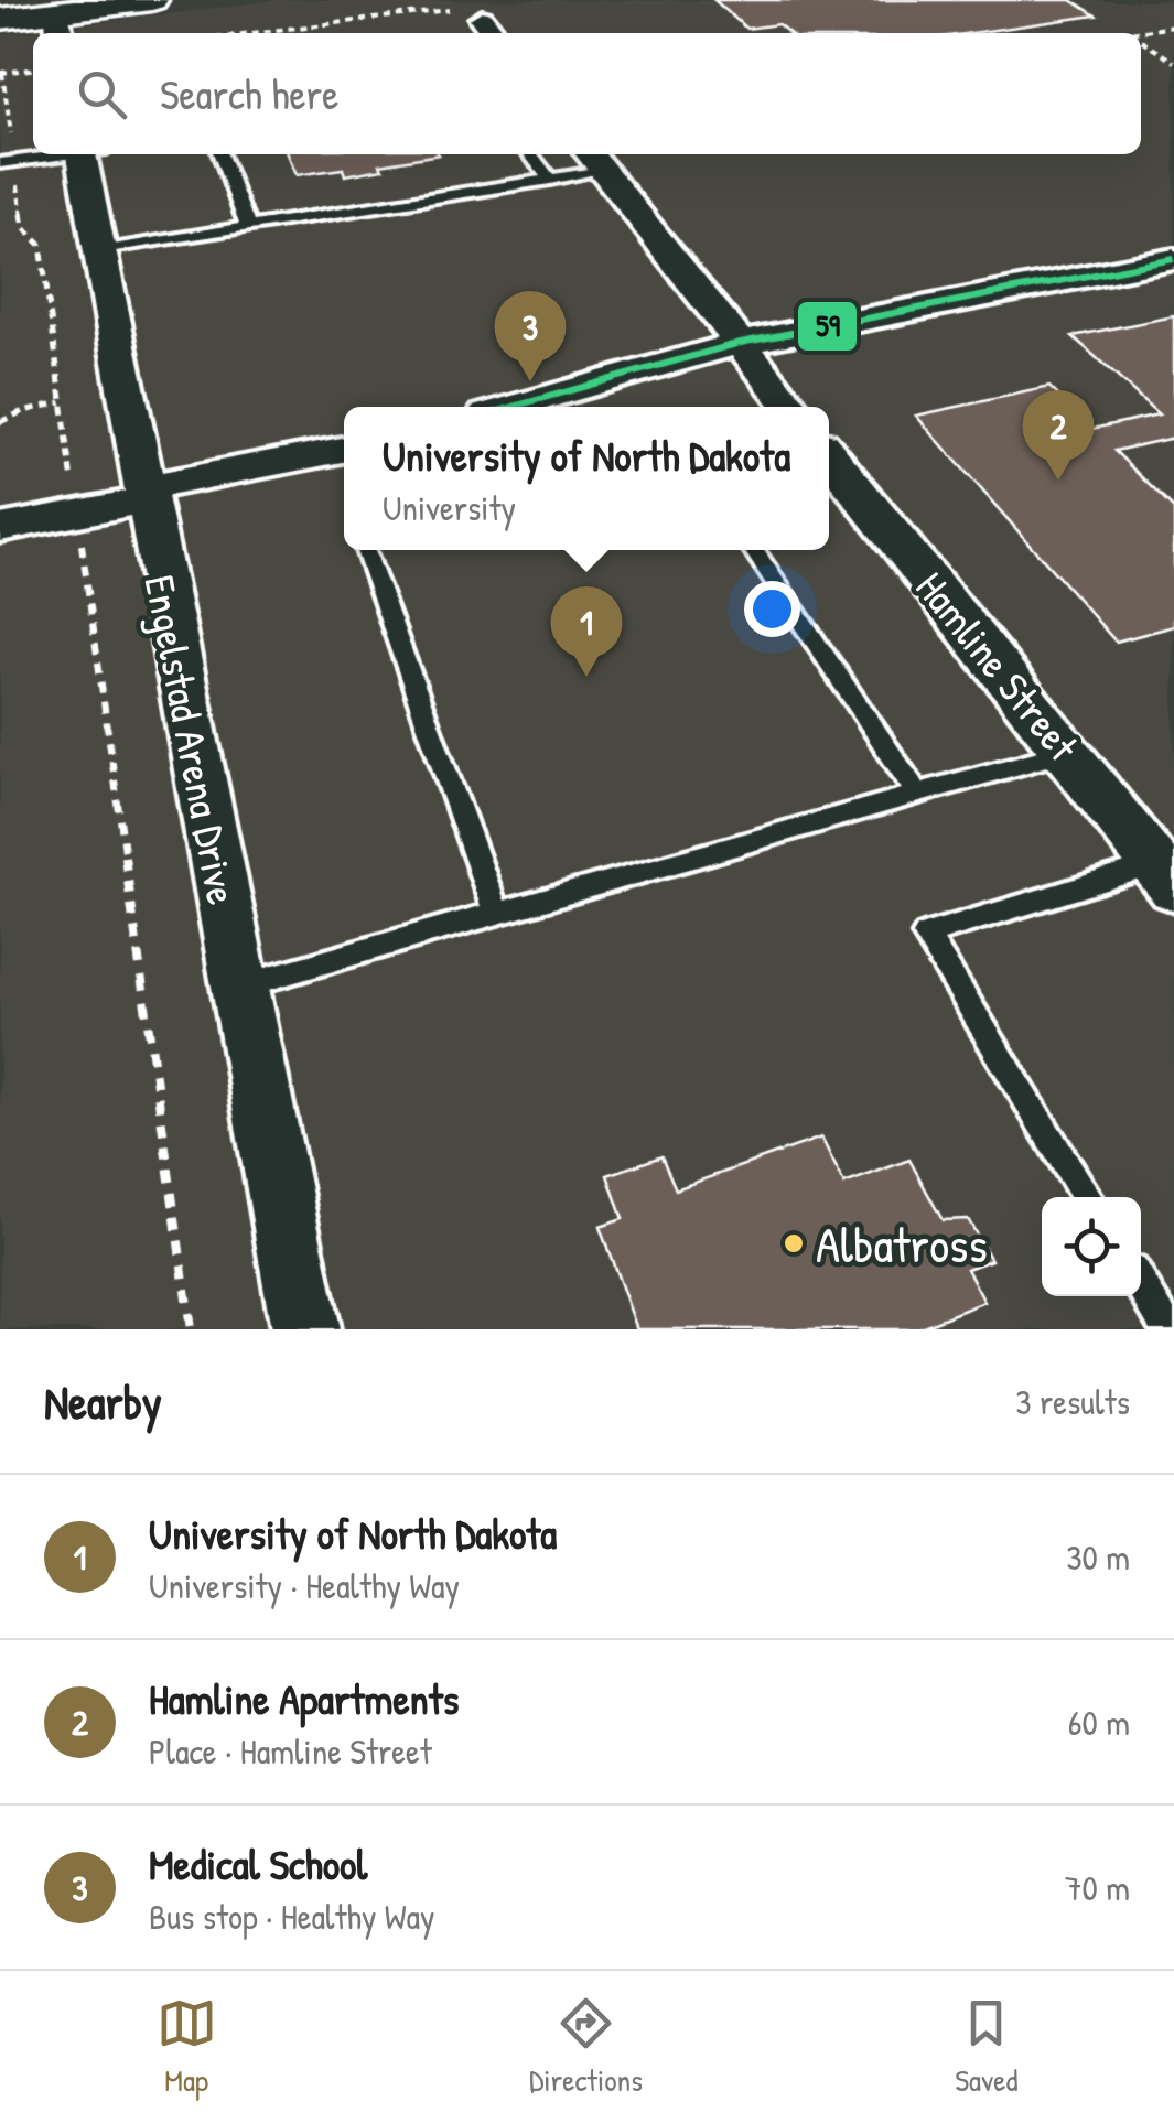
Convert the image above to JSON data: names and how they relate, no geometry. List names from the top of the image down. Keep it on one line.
{"streets":{"street":["Hamline Street","Engelstad Arena Drive"]},"places":["Albatross"],"lines":["transit line 59"],"page":{"search":"Search here","pins":["3","2","1"],"popup":["University of North Dakota","University"],"heading":["Nearby","3 results"],"list":[{"mark":"1","name":"University of North Dakota","note":"University · Healthy Way","value":"30 m"},{"mark":"2","name":"Hamline Apartments","note":"Place · Hamline Street","value":"60 m"},{"mark":"3","name":"Medical School","note":"Bus stop · Healthy Way","value":"70 m"}],"nav":["Map","Directions","Saved"]}}
